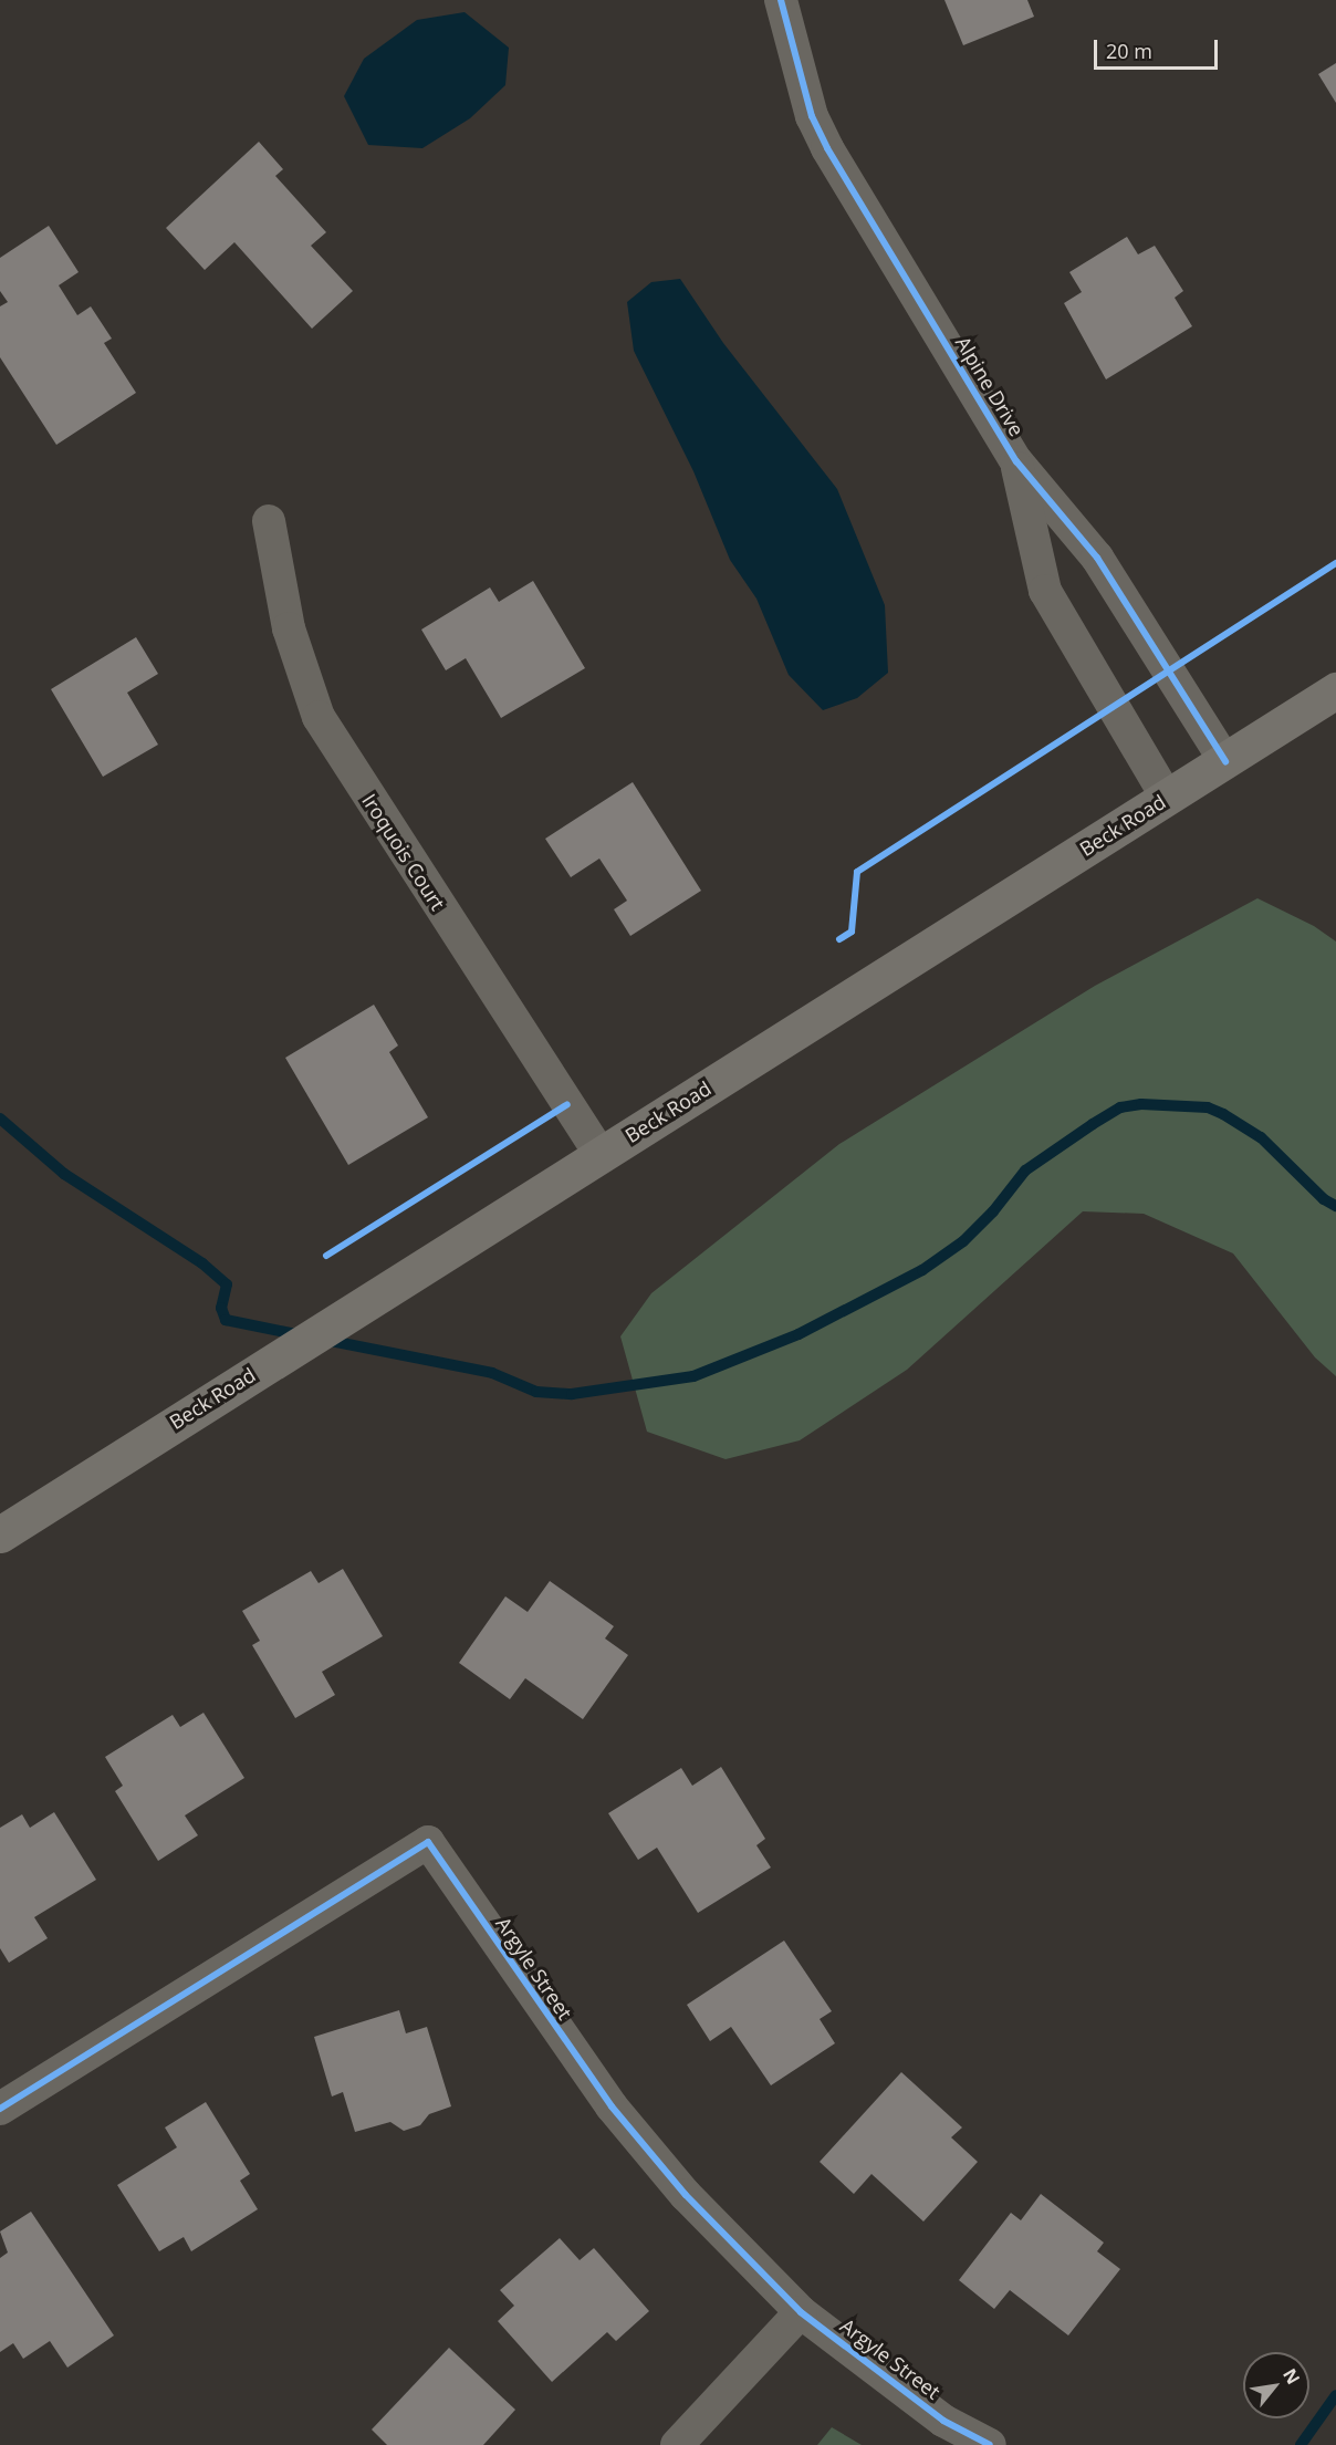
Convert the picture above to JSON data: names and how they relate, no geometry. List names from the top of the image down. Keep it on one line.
{"streets":{"main road":["Beck Road"],"street":["Alpine Drive","Iroquois Court","Argyle Street"]},"crossings":[["Alpine Drive","Beck Road"],["Beck Road","Iroquois Court"]],"scale_bar":"20 m","north":"top right"}
